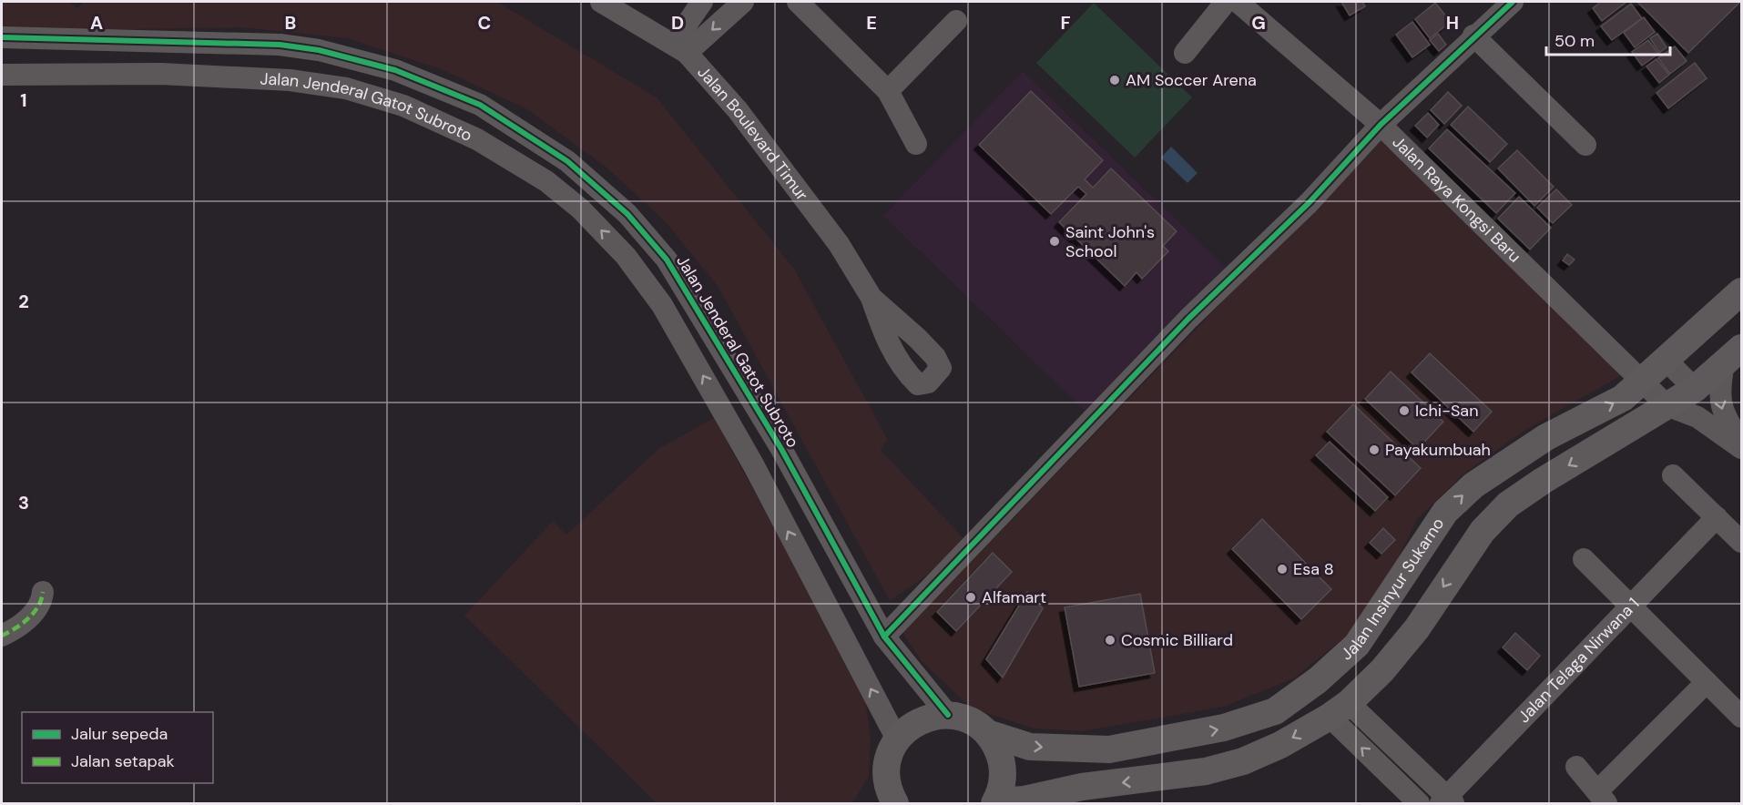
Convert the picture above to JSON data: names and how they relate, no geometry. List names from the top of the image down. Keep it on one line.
{"streets":{"main road":["Jalan Insinyur Sukarno"],"street":["Jalan Jenderal Gatot Subroto","Jalan Boulevard Timur","Jalan Raya Kongsi Baru","Jalan Telaga Nirwana 1"]},"crossings":[["Jalan Jenderal Gatot Subroto","Jalan Insinyur Sukarno"],["Jalan Raya Kongsi Baru","Jalan Insinyur Sukarno"]],"places":["AM Soccer Arena","Saint John's School","Ichi-San","Payakumbuah","Esa 8","Alfamart","Cosmic Billiard"],"legend":["Jalur sepeda","Jalan setapak"],"scale_bar":"50 m","grid":{"columns":["A","B","C","D","E","F","G","H"],"rows":["1","2","3"]}}
